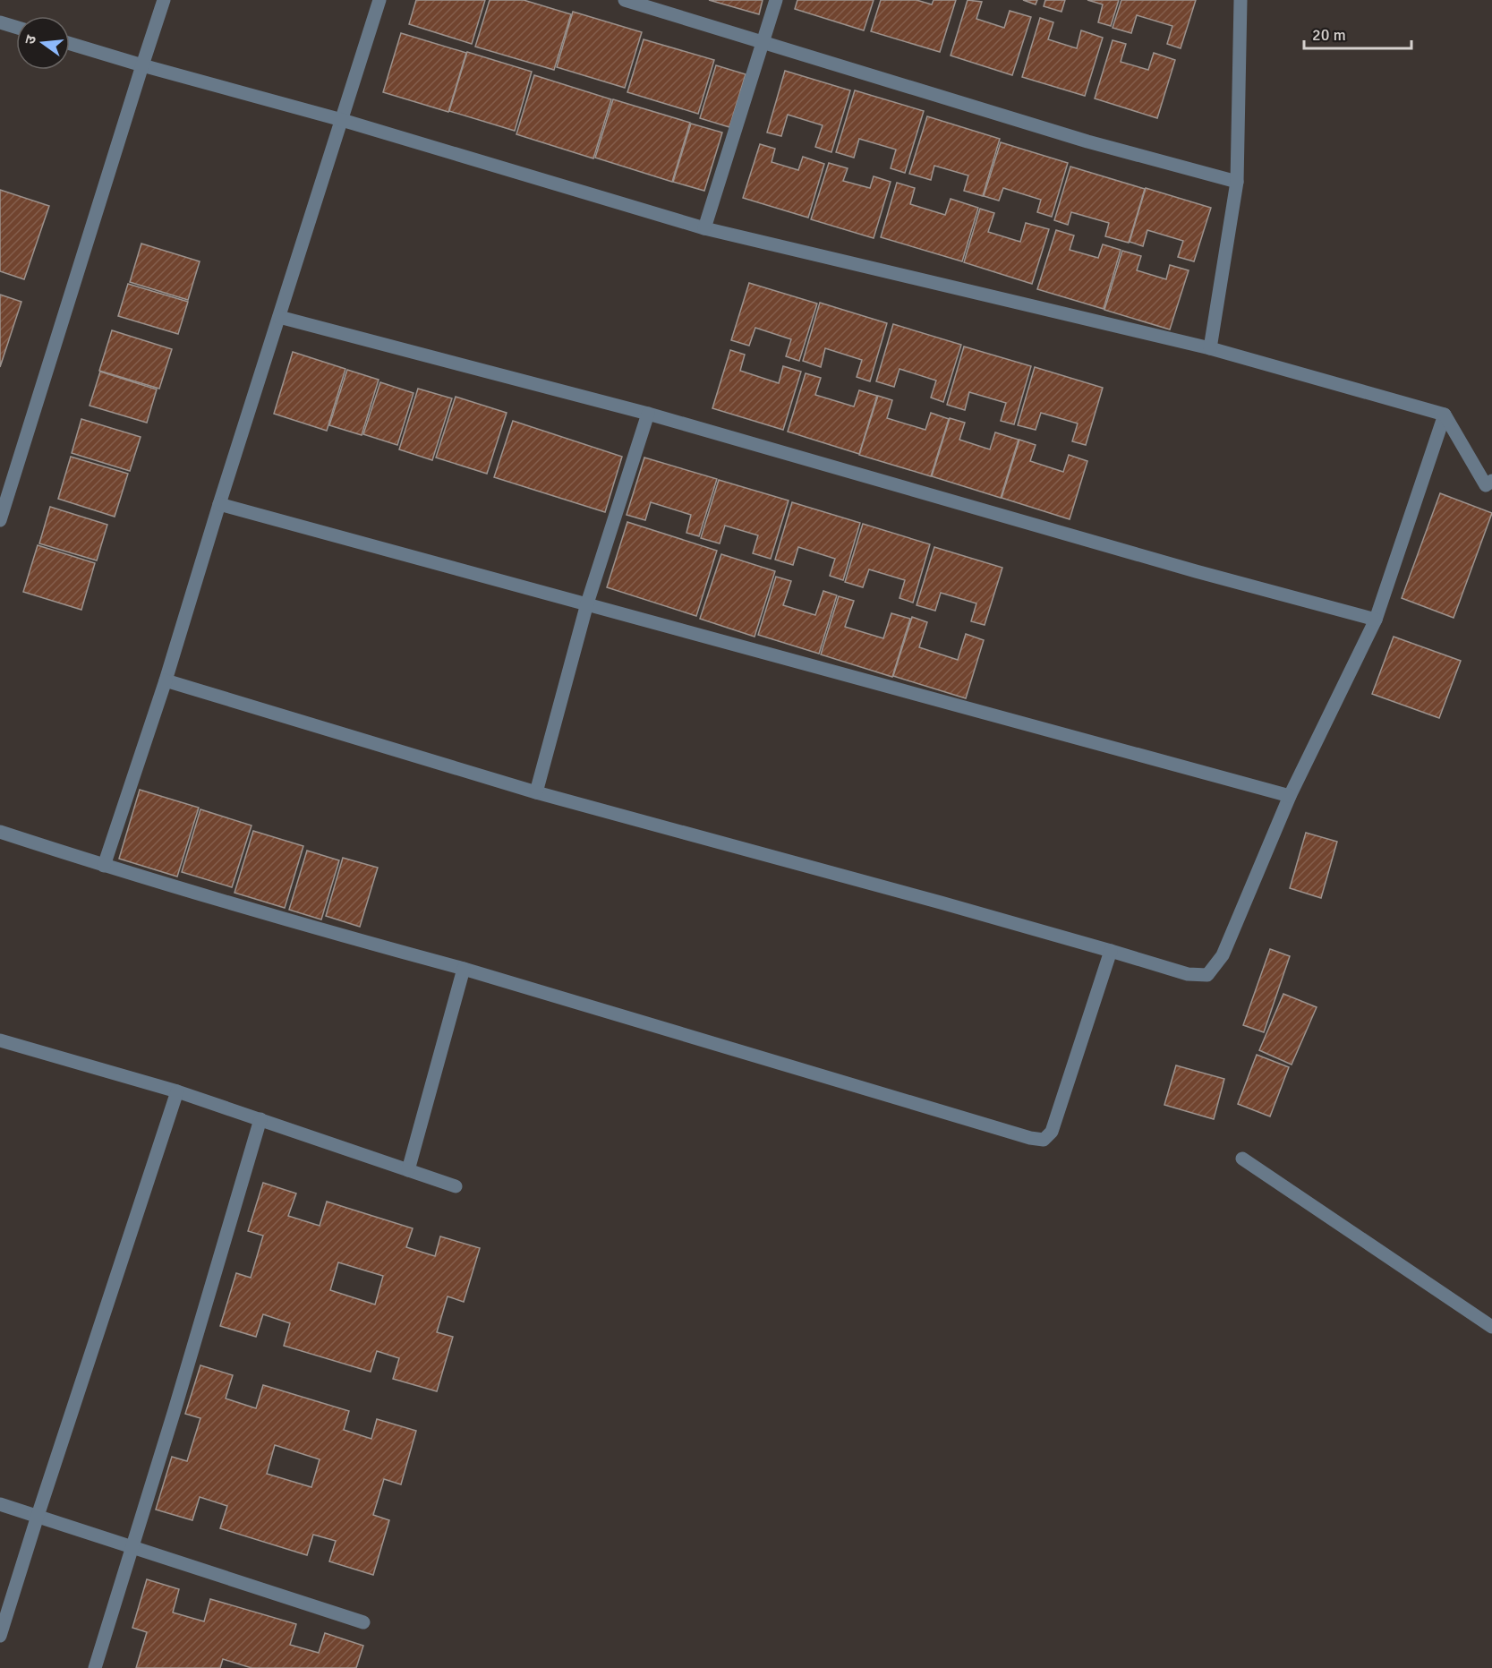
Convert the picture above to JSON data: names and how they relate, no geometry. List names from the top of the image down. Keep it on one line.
{"scale_bar":"20 m","north":"left"}
